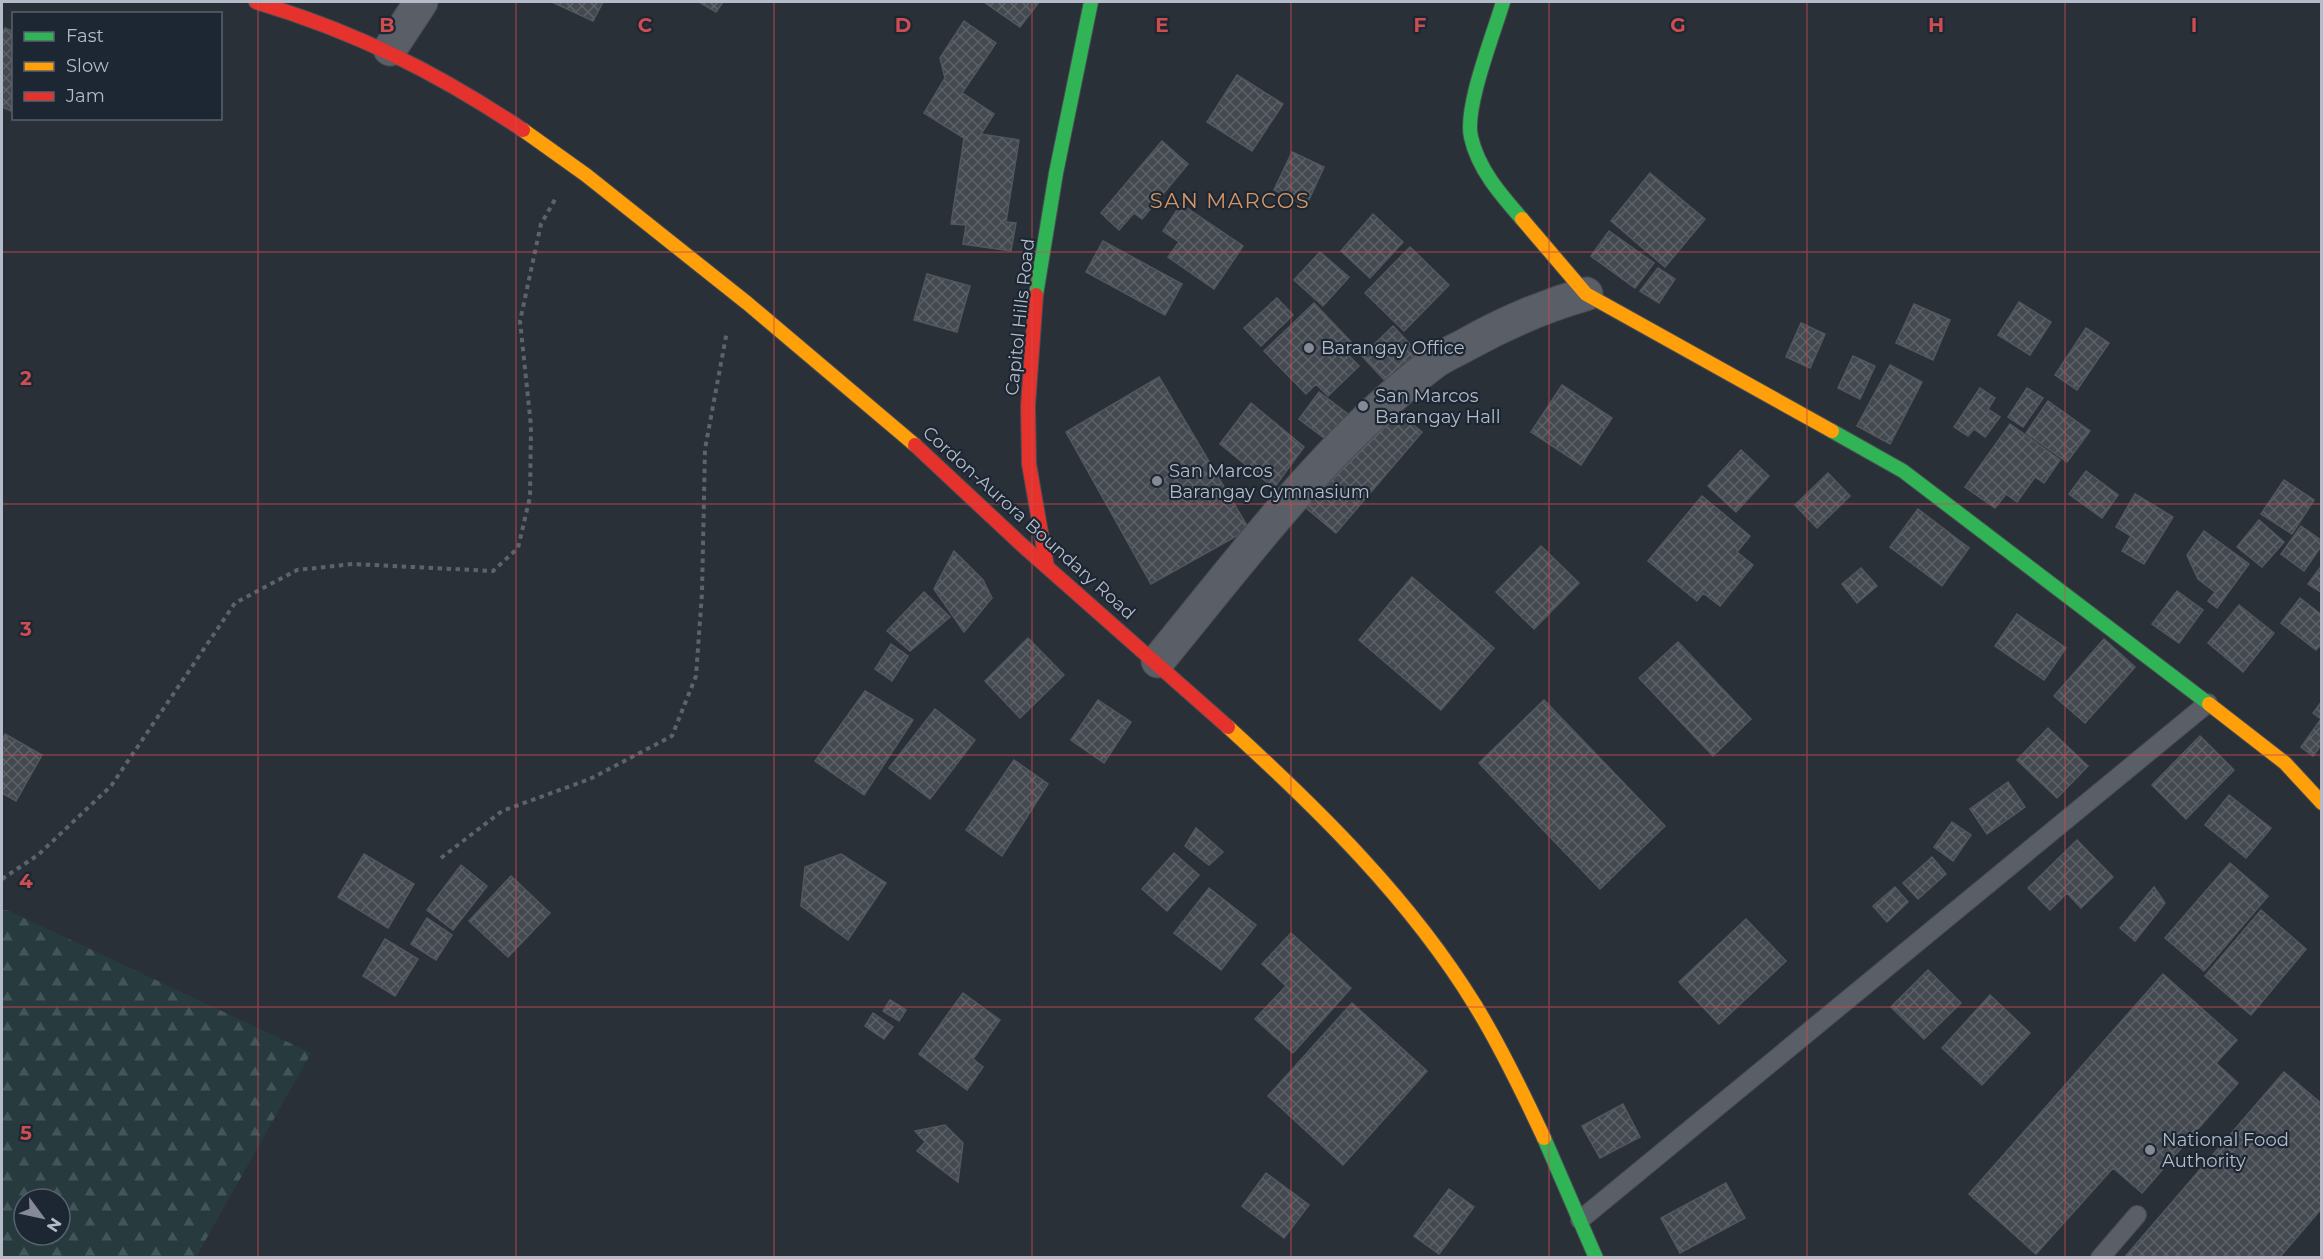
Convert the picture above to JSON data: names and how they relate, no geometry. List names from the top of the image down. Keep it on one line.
{"streets":{"main road":["Capitol Hills Road","Cordon-Aurora Boundary Road"]},"crossings":[["Capitol Hills Road","Cordon-Aurora Boundary Road"]],"districts":["SAN MARCOS"],"places":["Barangay Office","San Marcos Barangay Hall","San Marcos Barangay Gymnasium","National Food Authority"],"legend":["Fast","Slow","Jam"],"north":"bottom right","grid":{"columns":["B","C","D","E","F","G","H","I"],"rows":["2","3","4","5"]}}
